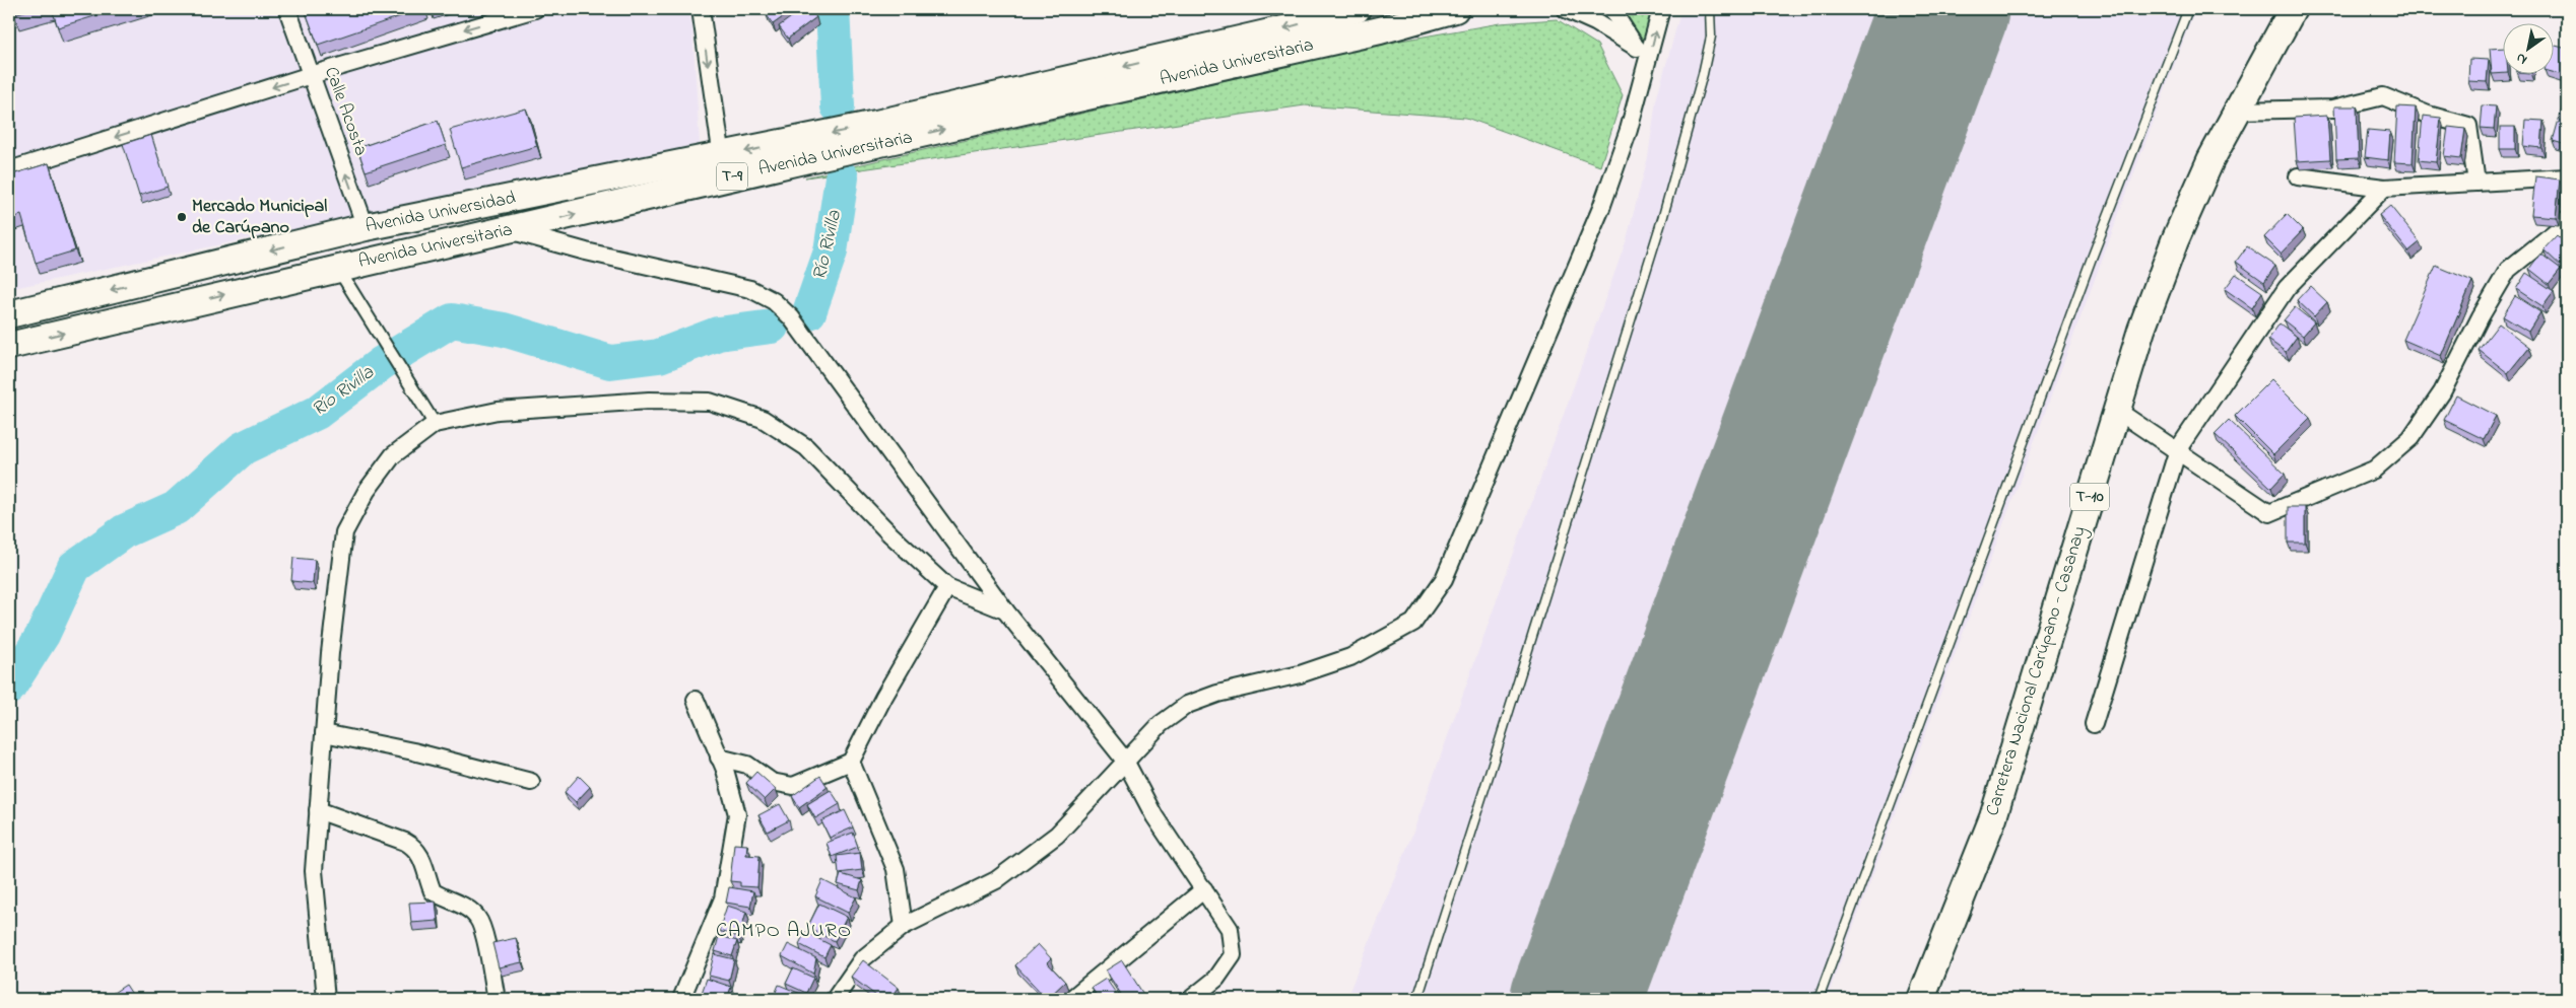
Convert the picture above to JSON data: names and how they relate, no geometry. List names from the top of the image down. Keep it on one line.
{"streets":{"highway":["Avenida Universitaria","T-9","Avenida Universidad","T-10","Carretera Nacional Carúpano - Casanay"],"street":["Calle Acosta"]},"crossings":[["Avenida Universitaria","Avenida Universidad"],["Calle Acosta","Avenida Universidad"]],"one_way":["Calle Acosta","Avenida Universidad"],"districts":["CAMPO AJURO"],"water":["Río Rivilla"],"places":["Mercado Municipal de Carúpano"],"north":"bottom left"}
